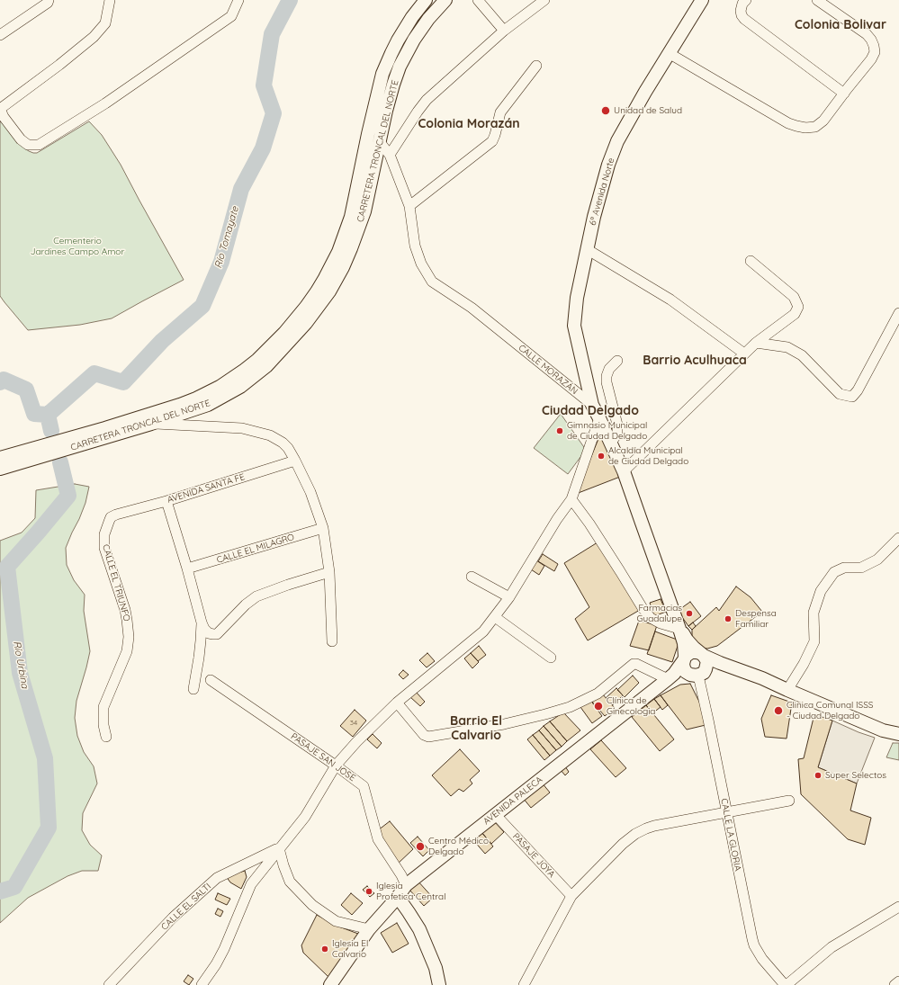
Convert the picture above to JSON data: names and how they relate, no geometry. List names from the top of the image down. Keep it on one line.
{"streets":{"main road":["CARRETERA TRONCAL DEL NORTE","6ª Avenida Norte","CALLE MORAZÁN","AVENIDA PALECA"],"street":["AVENIDA SANTA FE","CALLE EL MILAGRO","CALLE EL TRIUNFO","PASAJE SAN JOSE","CALLE LA GLORIA","PASAJE JOYA","CALLE EL SALTI"]},"crossings":[["CARRETERA TRONCAL DEL NORTE","CALLE MORAZÁN"],["6ª Avenida Norte","CALLE MORAZÁN"],["CALLE MORAZÁN","AVENIDA PALECA"],["CALLE MORAZÁN","CALLE LA GLORIA"],["AVENIDA SANTA FE","CALLE EL TRIUNFO"],["PASAJE SAN JOSE","AVENIDA PALECA"],["AVENIDA PALECA","CALLE LA GLORIA"],["AVENIDA PALECA","PASAJE JOYA"]],"districts":["Colonia Bolivar","Colonia Morazán","Barrio Aculhuaca","Ciudad Delgado","Barrio El Calvario"],"water":["Río Tomayate","Río Urbina"],"parks":["Cementerio Jardines Campo Amor"],"places":["Unidad de Salud","Gimnasio Municipal de Ciudad Delgado","Alcaldía Municipal de Ciudad Delgado","Farmacias Guadalupe","Despensa Familiar","Clínica de Ginecologia","Clinica Comunal ISSS - Ciudad Delgado","Super Selectos","Centro Médico Delgado","Iglesia Profetica Central","Iglesia El Calvario"],"house_numbers":["34"]}
